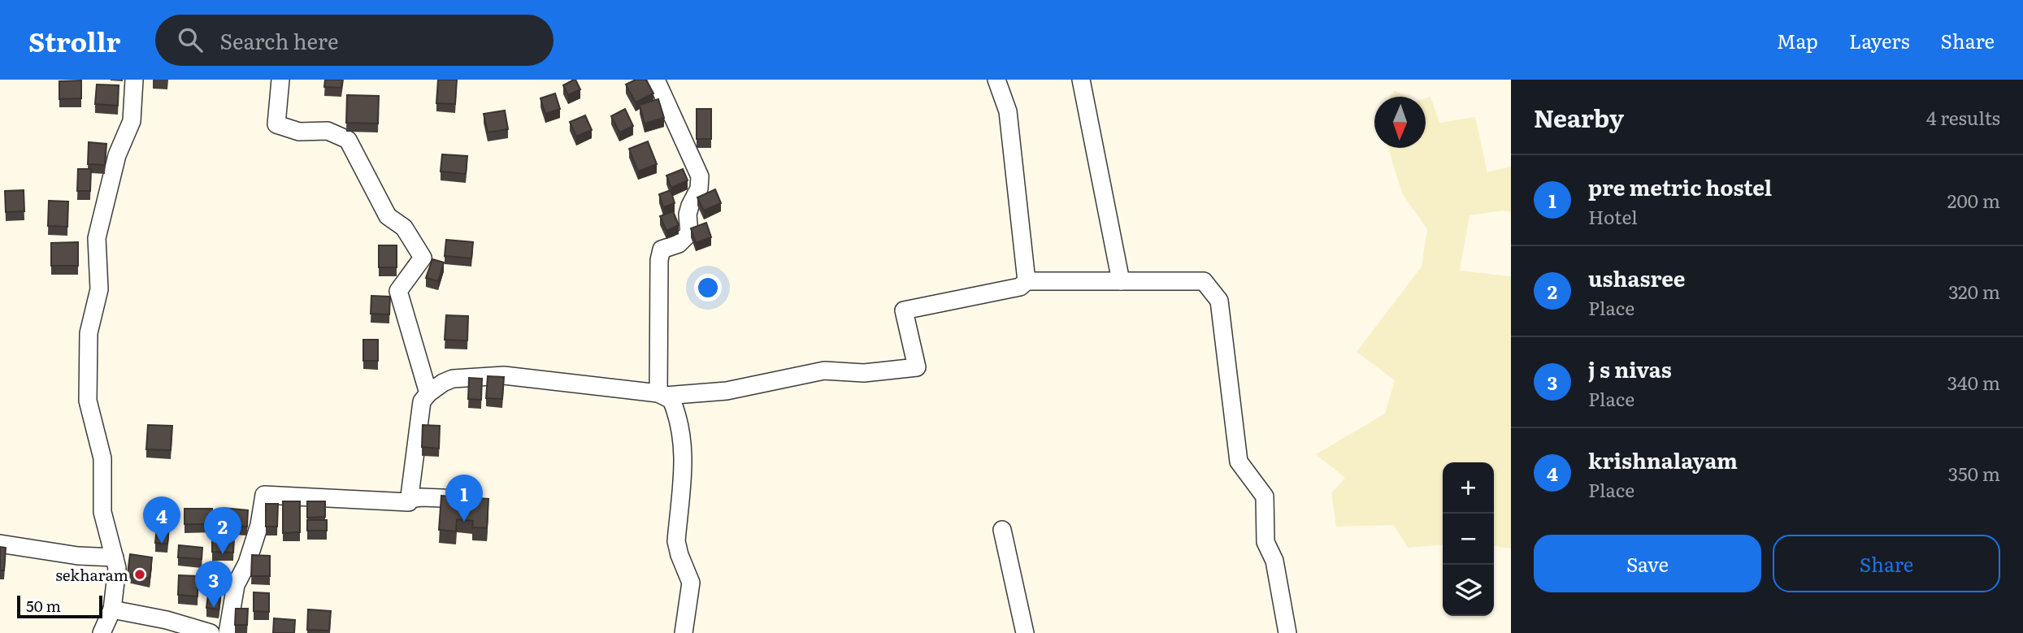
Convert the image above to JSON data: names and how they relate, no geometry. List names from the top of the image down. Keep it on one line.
{"places":["sekharam"],"scale_bar":"50 m","north":"bottom","page":{"header":"Strollr","search":"Search here","nav":["Map","Layers","Share"],"heading":["Nearby","4 results"],"list":[{"mark":"1","name":"pre metric hostel","note":"Hotel","value":"200 m"},{"mark":"2","name":"ushasree","note":"Place","value":"320 m"},{"mark":"3","name":"j s nivas","note":"Place","value":"340 m"},{"mark":"4","name":"krishnalayam","note":"Place","value":"350 m"}],"map_buttons":["+","−"],"pins":["1","4","2","3"],"buttons":["Save","Share"],"scale":"50 m"}}
